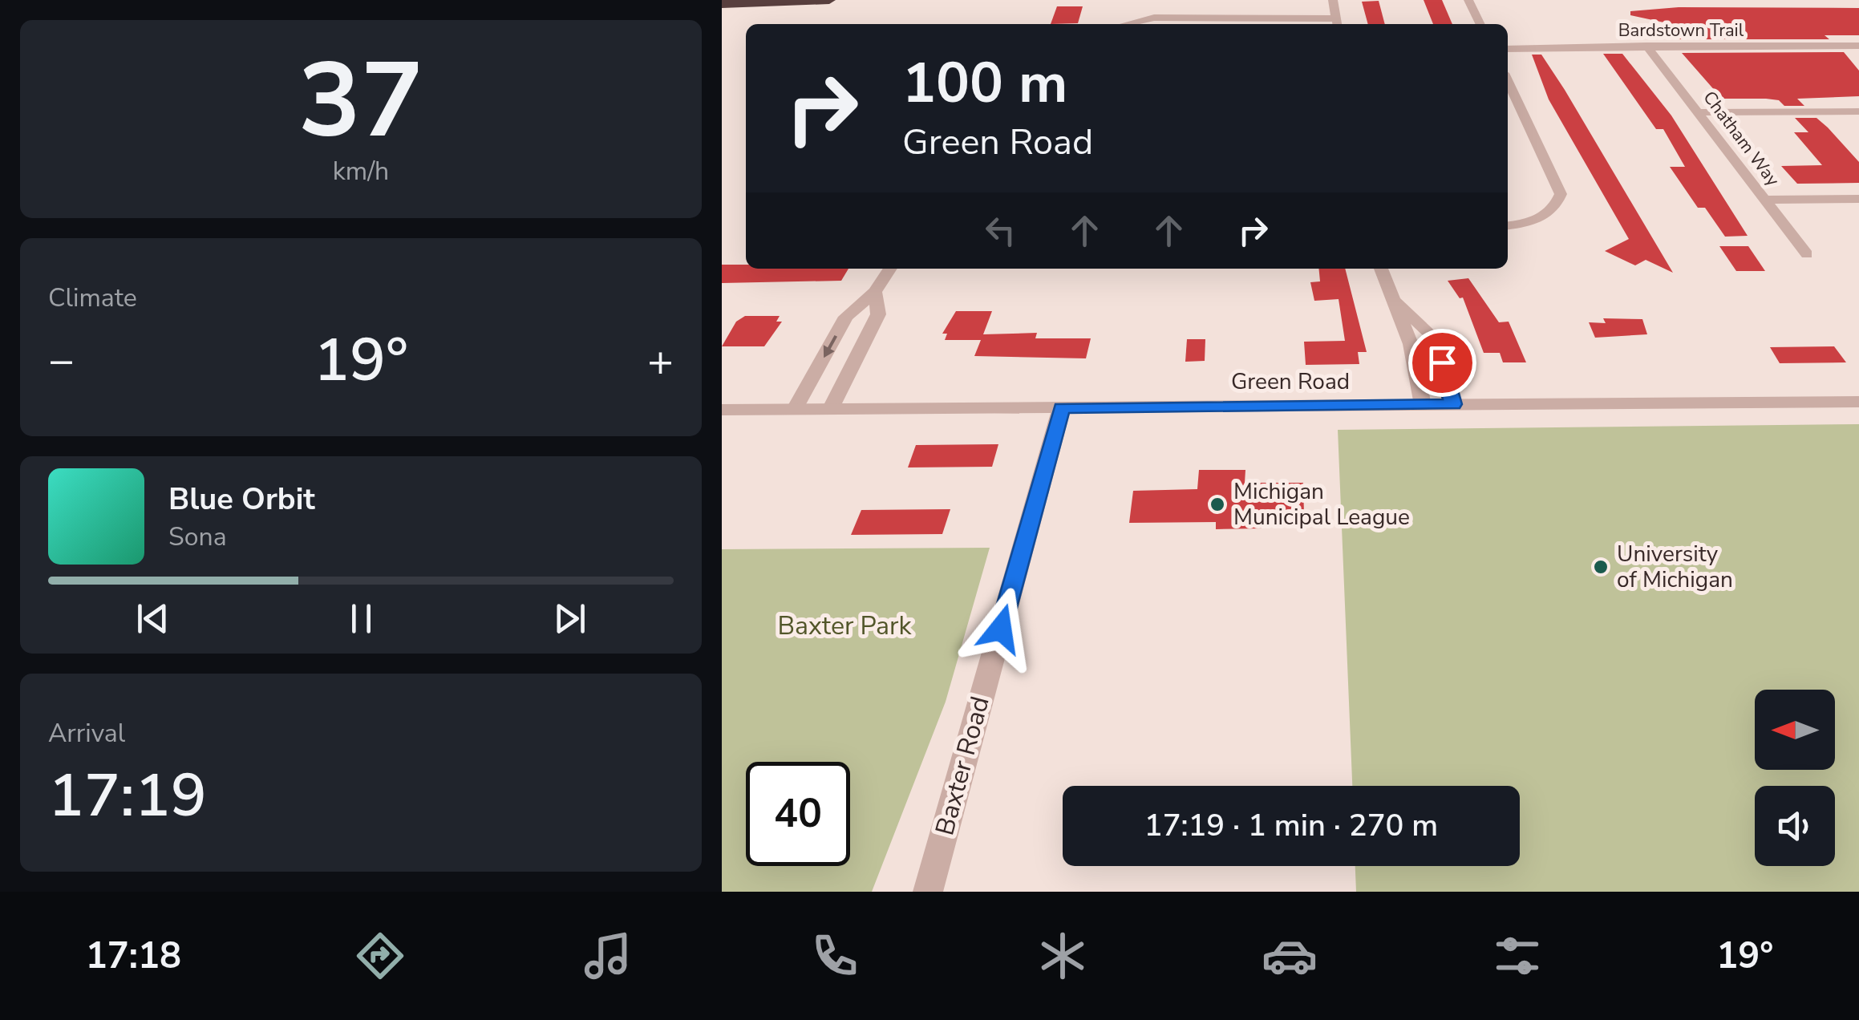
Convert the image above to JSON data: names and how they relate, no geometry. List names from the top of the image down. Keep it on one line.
{"streets":{"street":["Bardstown Trail","Chatham Way","Green Road","Baxter Road"]},"crossings":[["Bardstown Trail","Chatham Way"],["Green Road","Baxter Road"]],"parks":["Baxter Park"],"places":["Michigan Municipal League","University of Michigan"],"north":"left","page":{"tile":[["37","km/h"],"Climate",["Arrival","17:19"]],"turn":["100 m","Green Road"],"heat":["−","19°","+"],"song":["Blue Orbit","Sona"],"limit":"40","trip":"17:19 · 1 min · 270 m","tabs":["17:18","19°"]}}
